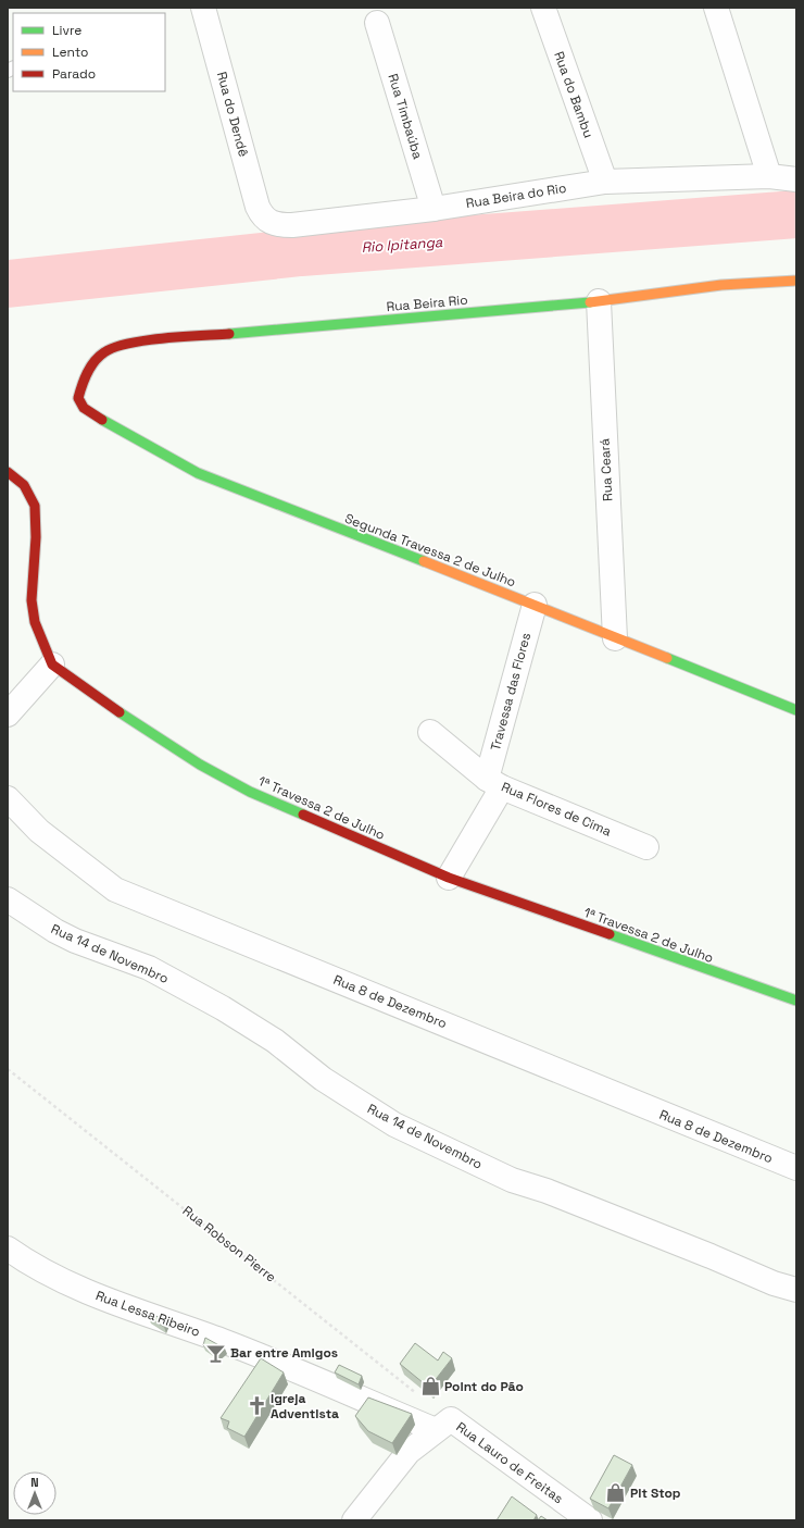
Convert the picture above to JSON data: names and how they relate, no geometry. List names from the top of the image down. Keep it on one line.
{"streets":{"street":["Rua do Bambu","Rua do Dendê","Rua Timbaúba","Rua Beira do Rio","Rua Beira Rio","Rua Ceará","Segunda Travessa 2 de Julho","Travessa das Flores","1ª Travessa 2 de Julho","Rua Flores de Cima","Rua 14 de Novembro","Rua 8 de Dezembro","Rua Lessa Ribeiro","Rua Lauro de Freitas"],"path":["Rua Robson Pierre"]},"crossings":[["Rua do Bambu","Rua Beira do Rio"],["Rua do Dendê","Rua Beira do Rio"],["Rua Timbaúba","Rua Beira do Rio"],["Rua Beira Rio","Rua Ceará"],["Rua Beira Rio","Segunda Travessa 2 de Julho"],["Rua Ceará","Segunda Travessa 2 de Julho"],["Segunda Travessa 2 de Julho","Travessa das Flores"],["Travessa das Flores","1ª Travessa 2 de Julho"],["Travessa das Flores","Rua Flores de Cima"],["Rua Robson Pierre","Rua Lessa Ribeiro"],["Rua Robson Pierre","Rua Lauro de Freitas"],["Rua Lessa Ribeiro","Rua Lauro de Freitas"]],"water":["Rio Ipitanga"],"places":{"bar":["Bar entre Amigos"],"shop":["Point do Pão","Pit Stop"],"church":["Igreja Adventista"]},"legend":["Livre","Lento","Parado"],"north":"top"}
